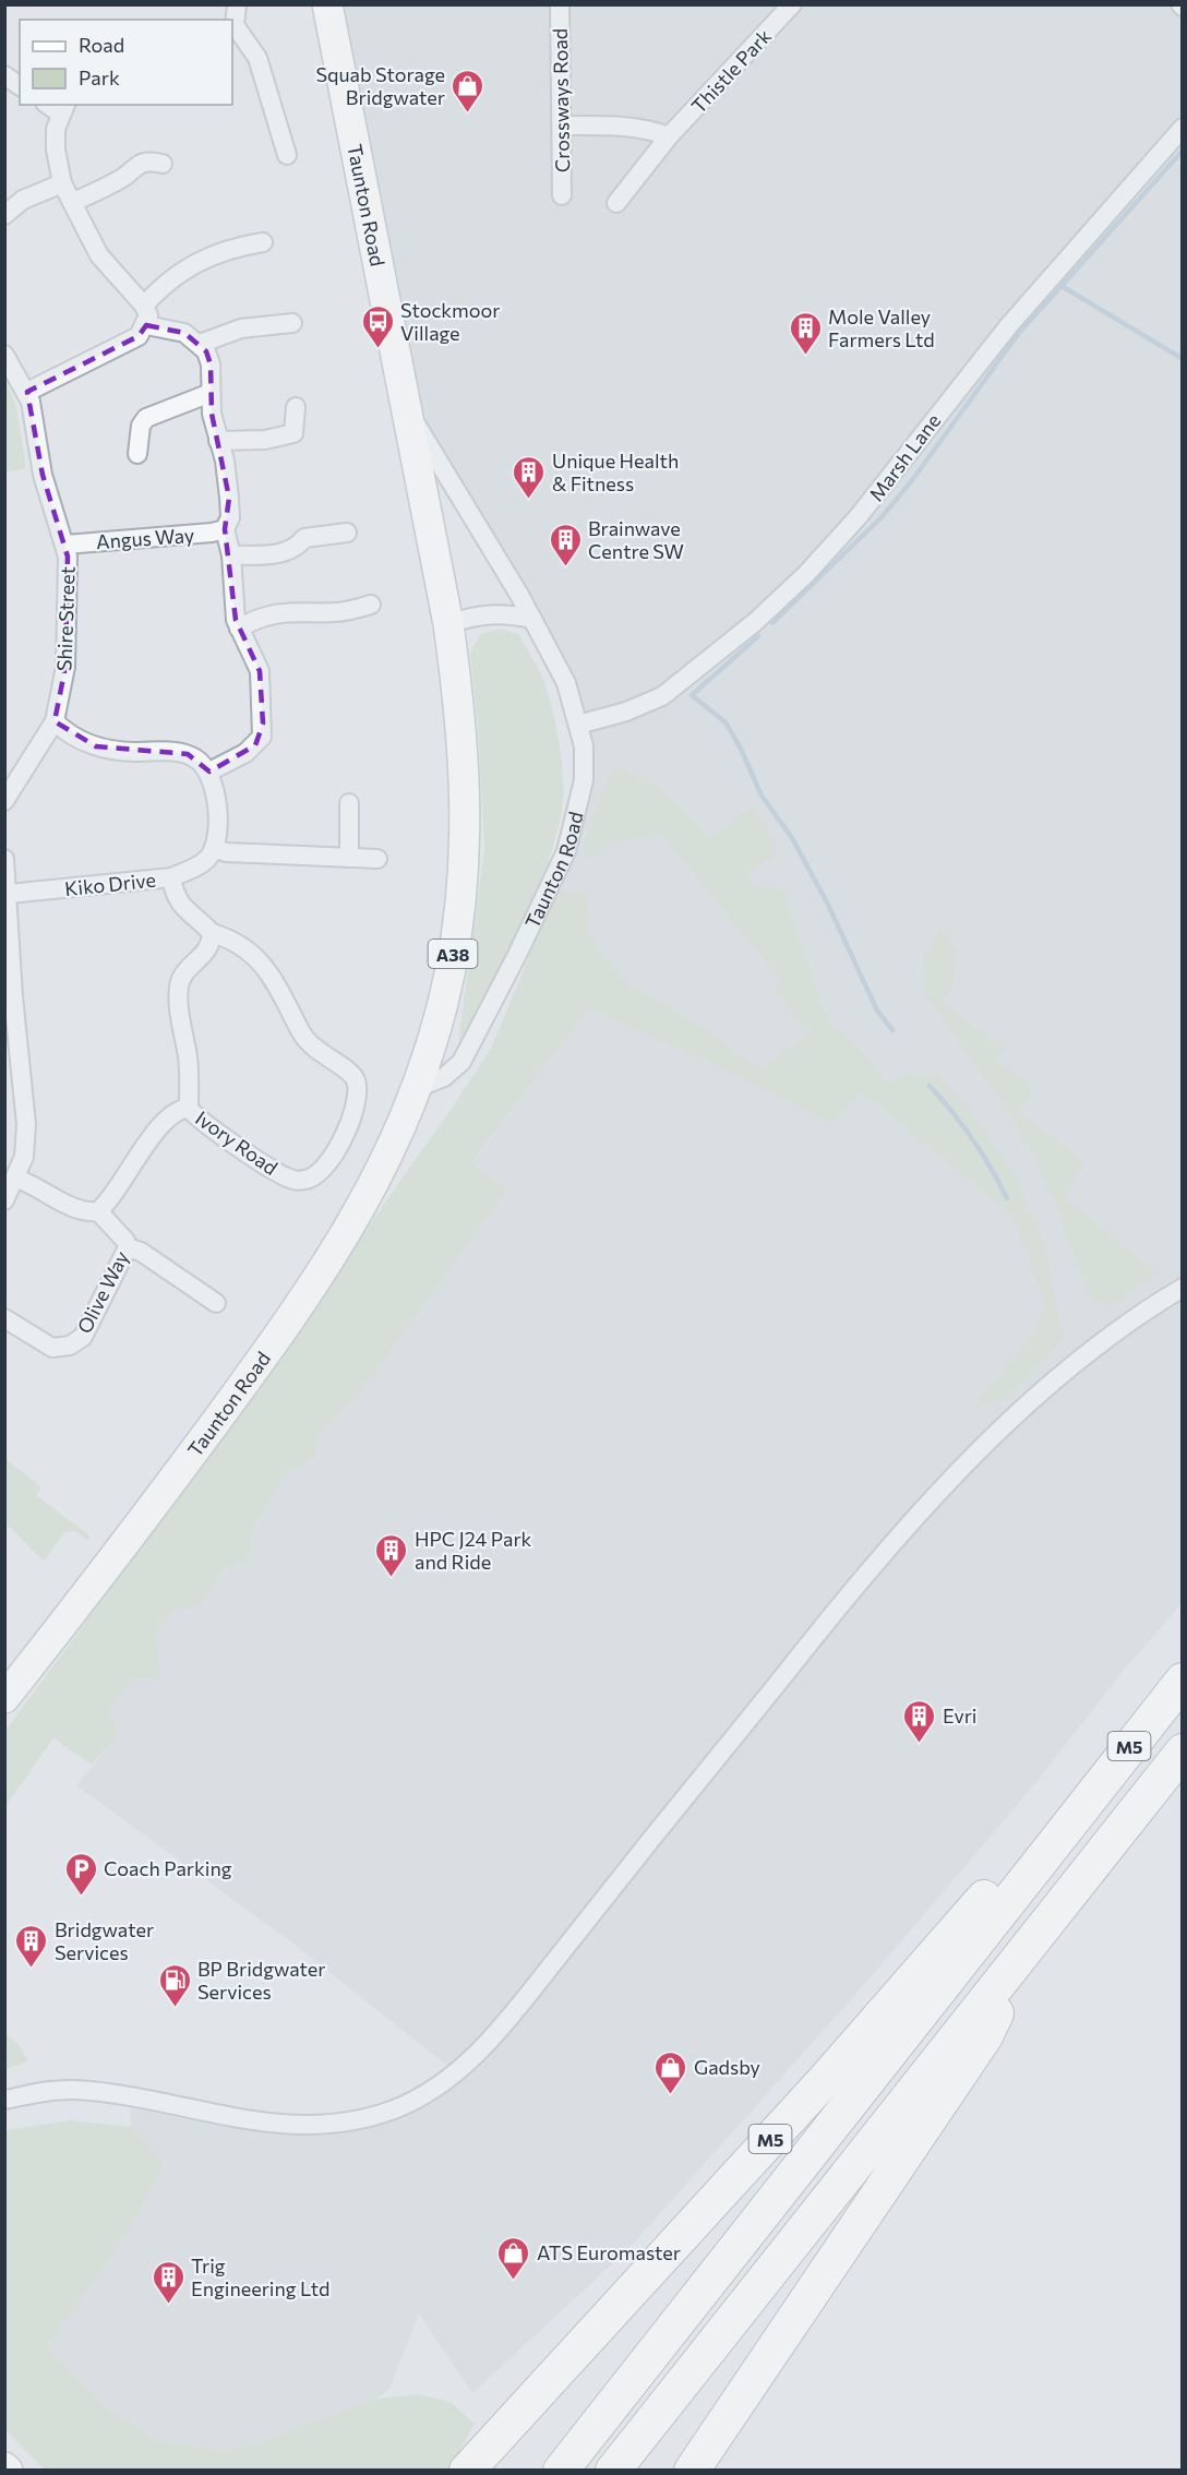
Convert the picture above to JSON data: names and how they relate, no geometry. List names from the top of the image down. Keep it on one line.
{"streets":{"highway":["M5"],"main road":["Taunton Road","A38"],"street":["Thistle Park","Crossways Road","Marsh Lane","Angus Way","Shire Street","Kiko Drive","Ivory Road","Olive Way"]},"crossings":[["Taunton Road","Marsh Lane"],["Angus Way","Shire Street"]],"places":{"shop":["Squab Storage Bridgwater","Gadsby","ATS Euromaster"],"bus stop":["Stockmoor Village"],"building":["Mole Valley Farmers Ltd","Unique Health & Fitness","Brainwave Centre SW","HPC J24 Park and Ride","Evri","Bridgwater Services","Trig Engineering Ltd"],"parking":["Coach Parking"],"fuel station":["BP Bridgwater Services"]},"legend":["Road","Park"]}
